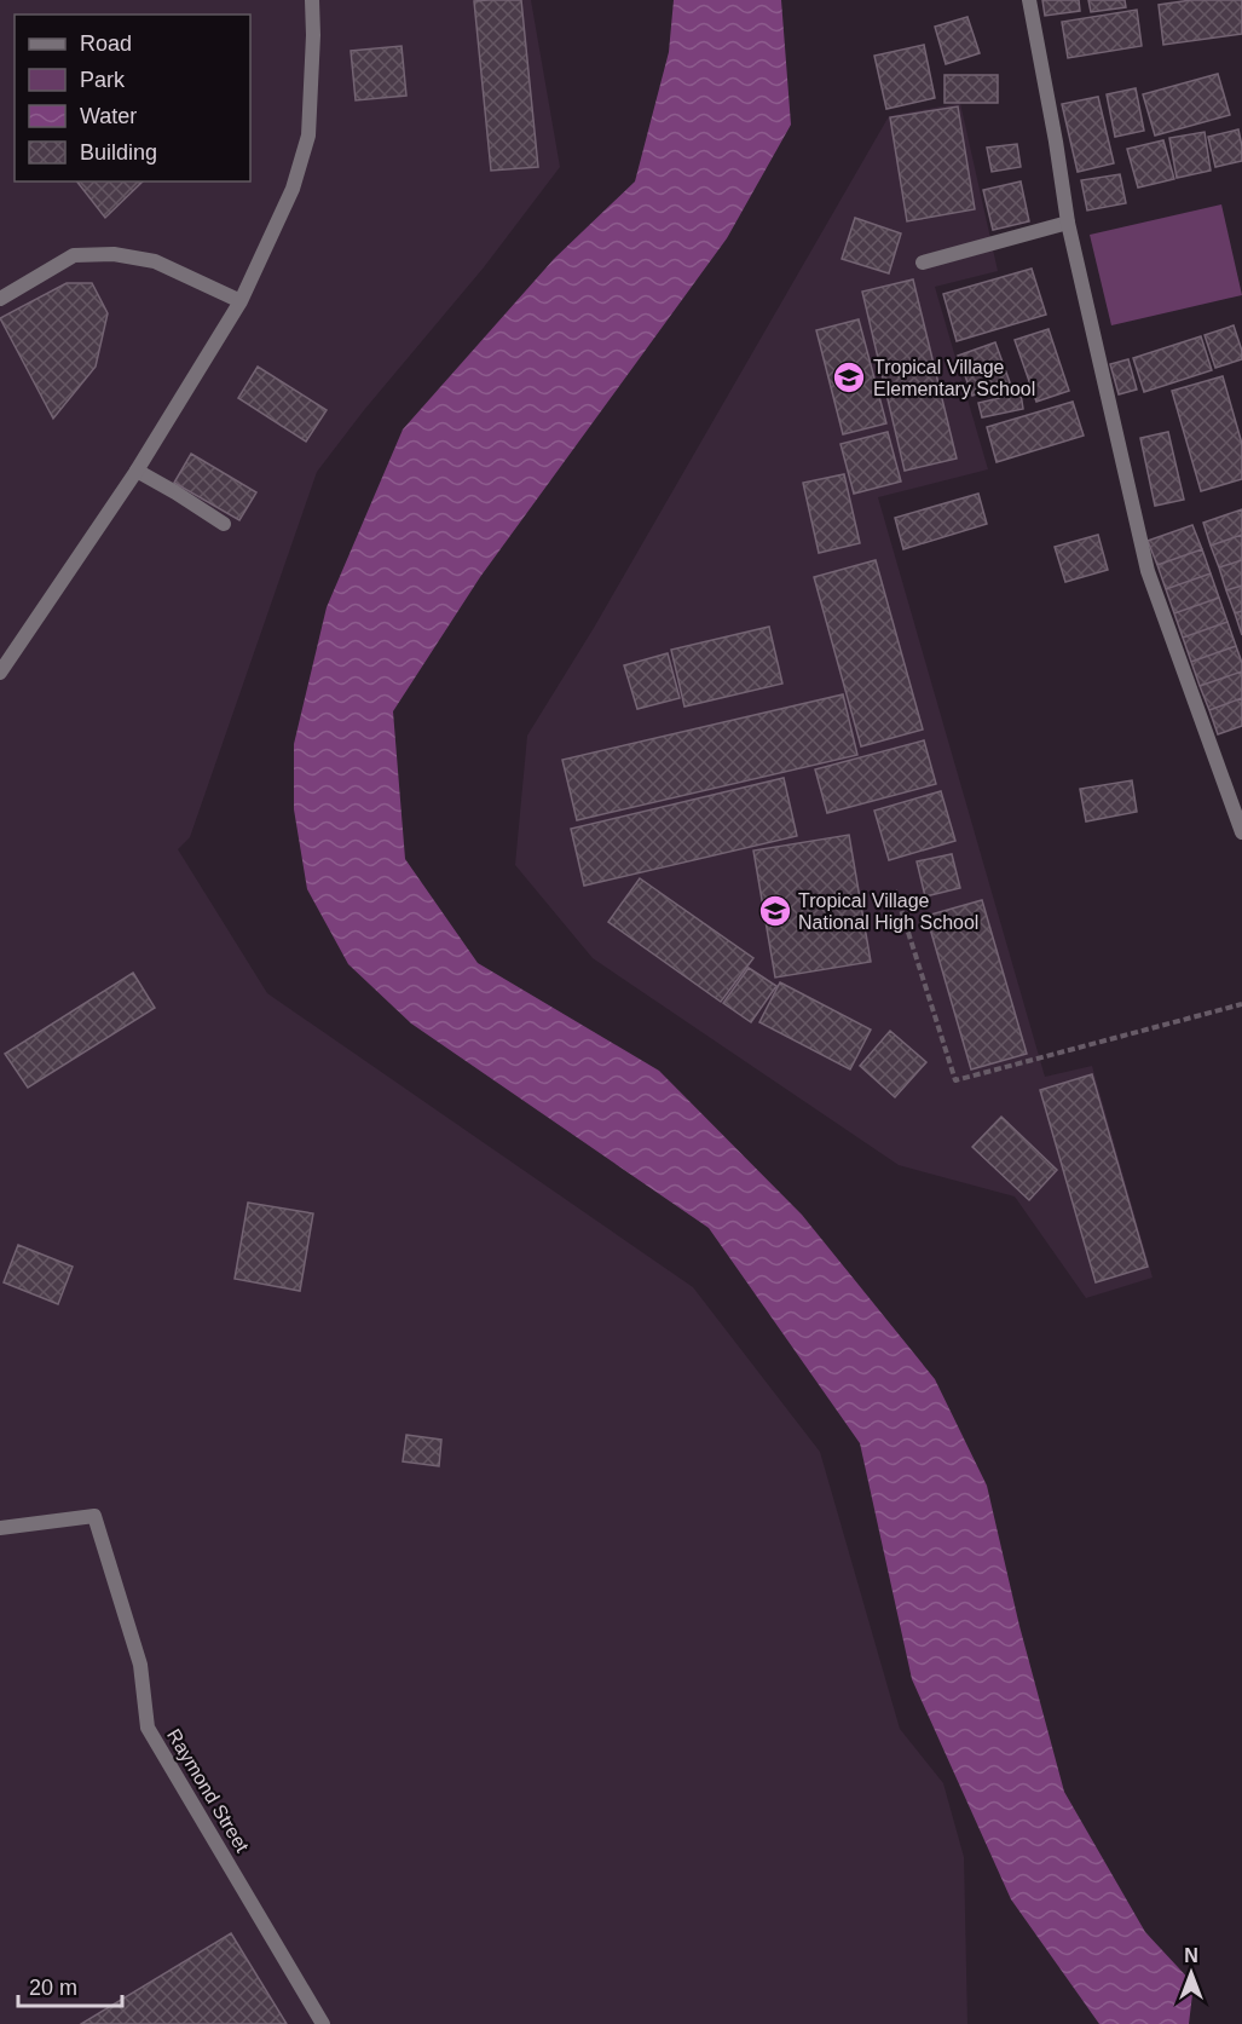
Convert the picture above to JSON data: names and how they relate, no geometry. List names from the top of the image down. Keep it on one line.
{"streets":{"street":["Raymond Street"]},"places":{"school or university":["Tropical Village Elementary School","Tropical Village National High School"]},"legend":["Road","Park","Water","Building"],"scale_bar":"20 m","north":"top"}
